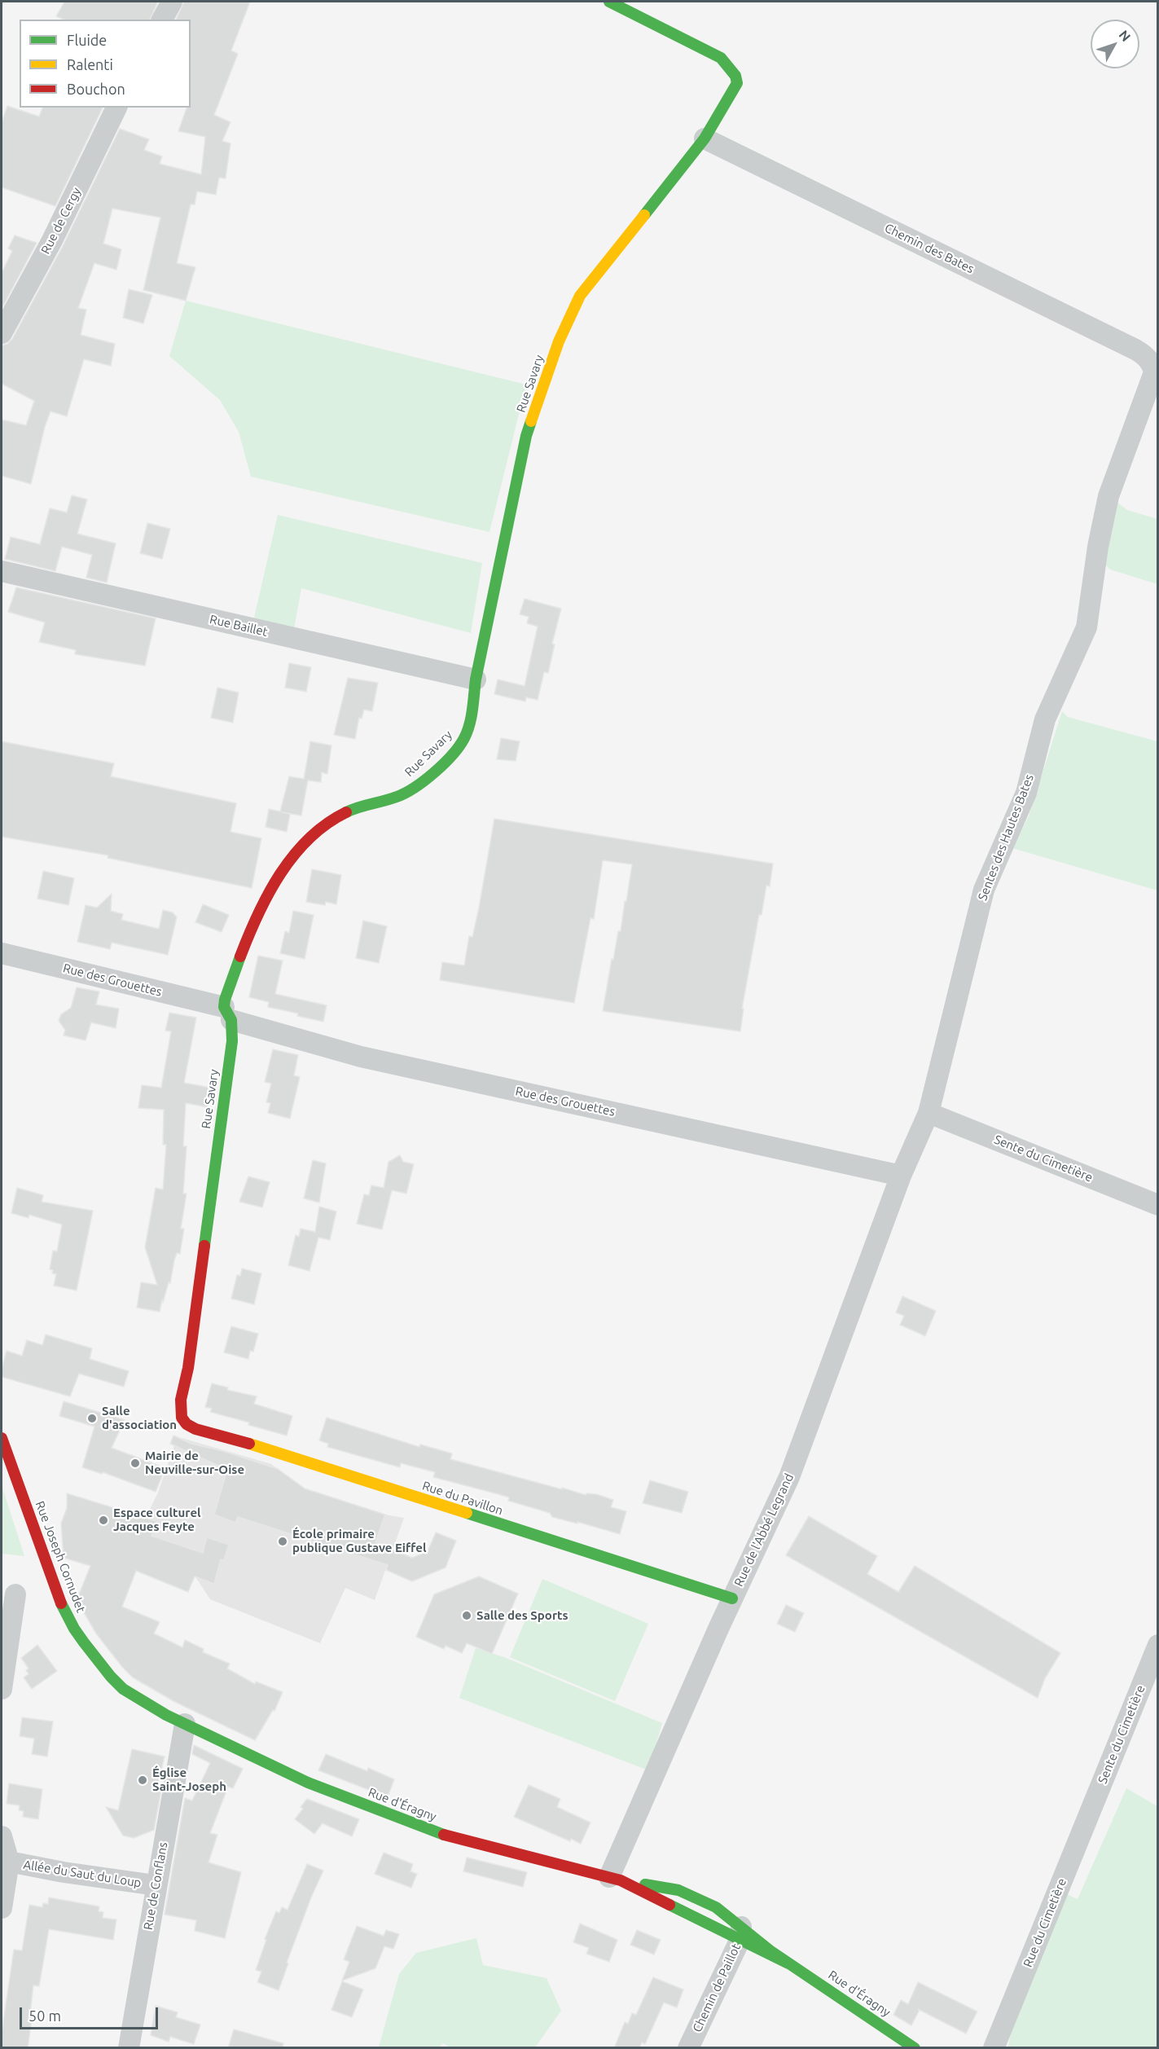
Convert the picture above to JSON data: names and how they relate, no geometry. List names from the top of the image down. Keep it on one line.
{"streets":{"street":["Rue de Cergy","Chemin des Bates","Rue Savary","Rue Baillet","Sentes des Hautes Bates","Rue des Grouettes","Sente du Cimetière","Rue du Pavillon","Rue de l'Abbé Legrand","Rue Joseph Cornudet","Rue d'Éragny","Allée du Saut du Loup","Rue de Conflans","Rue du Cimetière","Chemin de Paillot"]},"crossings":[["Chemin des Bates","Rue Savary"],["Chemin des Bates","Sentes des Hautes Bates"],["Rue Savary","Rue Baillet"],["Rue Savary","Rue des Grouettes"],["Rue Savary","Rue du Pavillon"],["Sentes des Hautes Bates","Rue des Grouettes"],["Sentes des Hautes Bates","Sente du Cimetière"],["Sentes des Hautes Bates","Rue de l'Abbé Legrand"],["Rue des Grouettes","Rue de l'Abbé Legrand"],["Sente du Cimetière","Rue du Cimetière"],["Rue du Pavillon","Rue de l'Abbé Legrand"],["Rue de l'Abbé Legrand","Rue d'Éragny"],["Rue Joseph Cornudet","Rue d'Éragny"],["Rue Joseph Cornudet","Rue de Conflans"],["Rue d'Éragny","Rue de Conflans"],["Rue d'Éragny","Chemin de Paillot"],["Allée du Saut du Loup","Rue de Conflans"]],"places":["Salle d'association","Mairie de Neuville-sur-Oise","Espace culturel Jacques Feyte","École primaire publique Gustave Eiffel","Salle des Sports","Église Saint-Joseph"],"legend":["Fluide","Ralenti","Bouchon"],"scale_bar":"50 m","north":"top right"}
